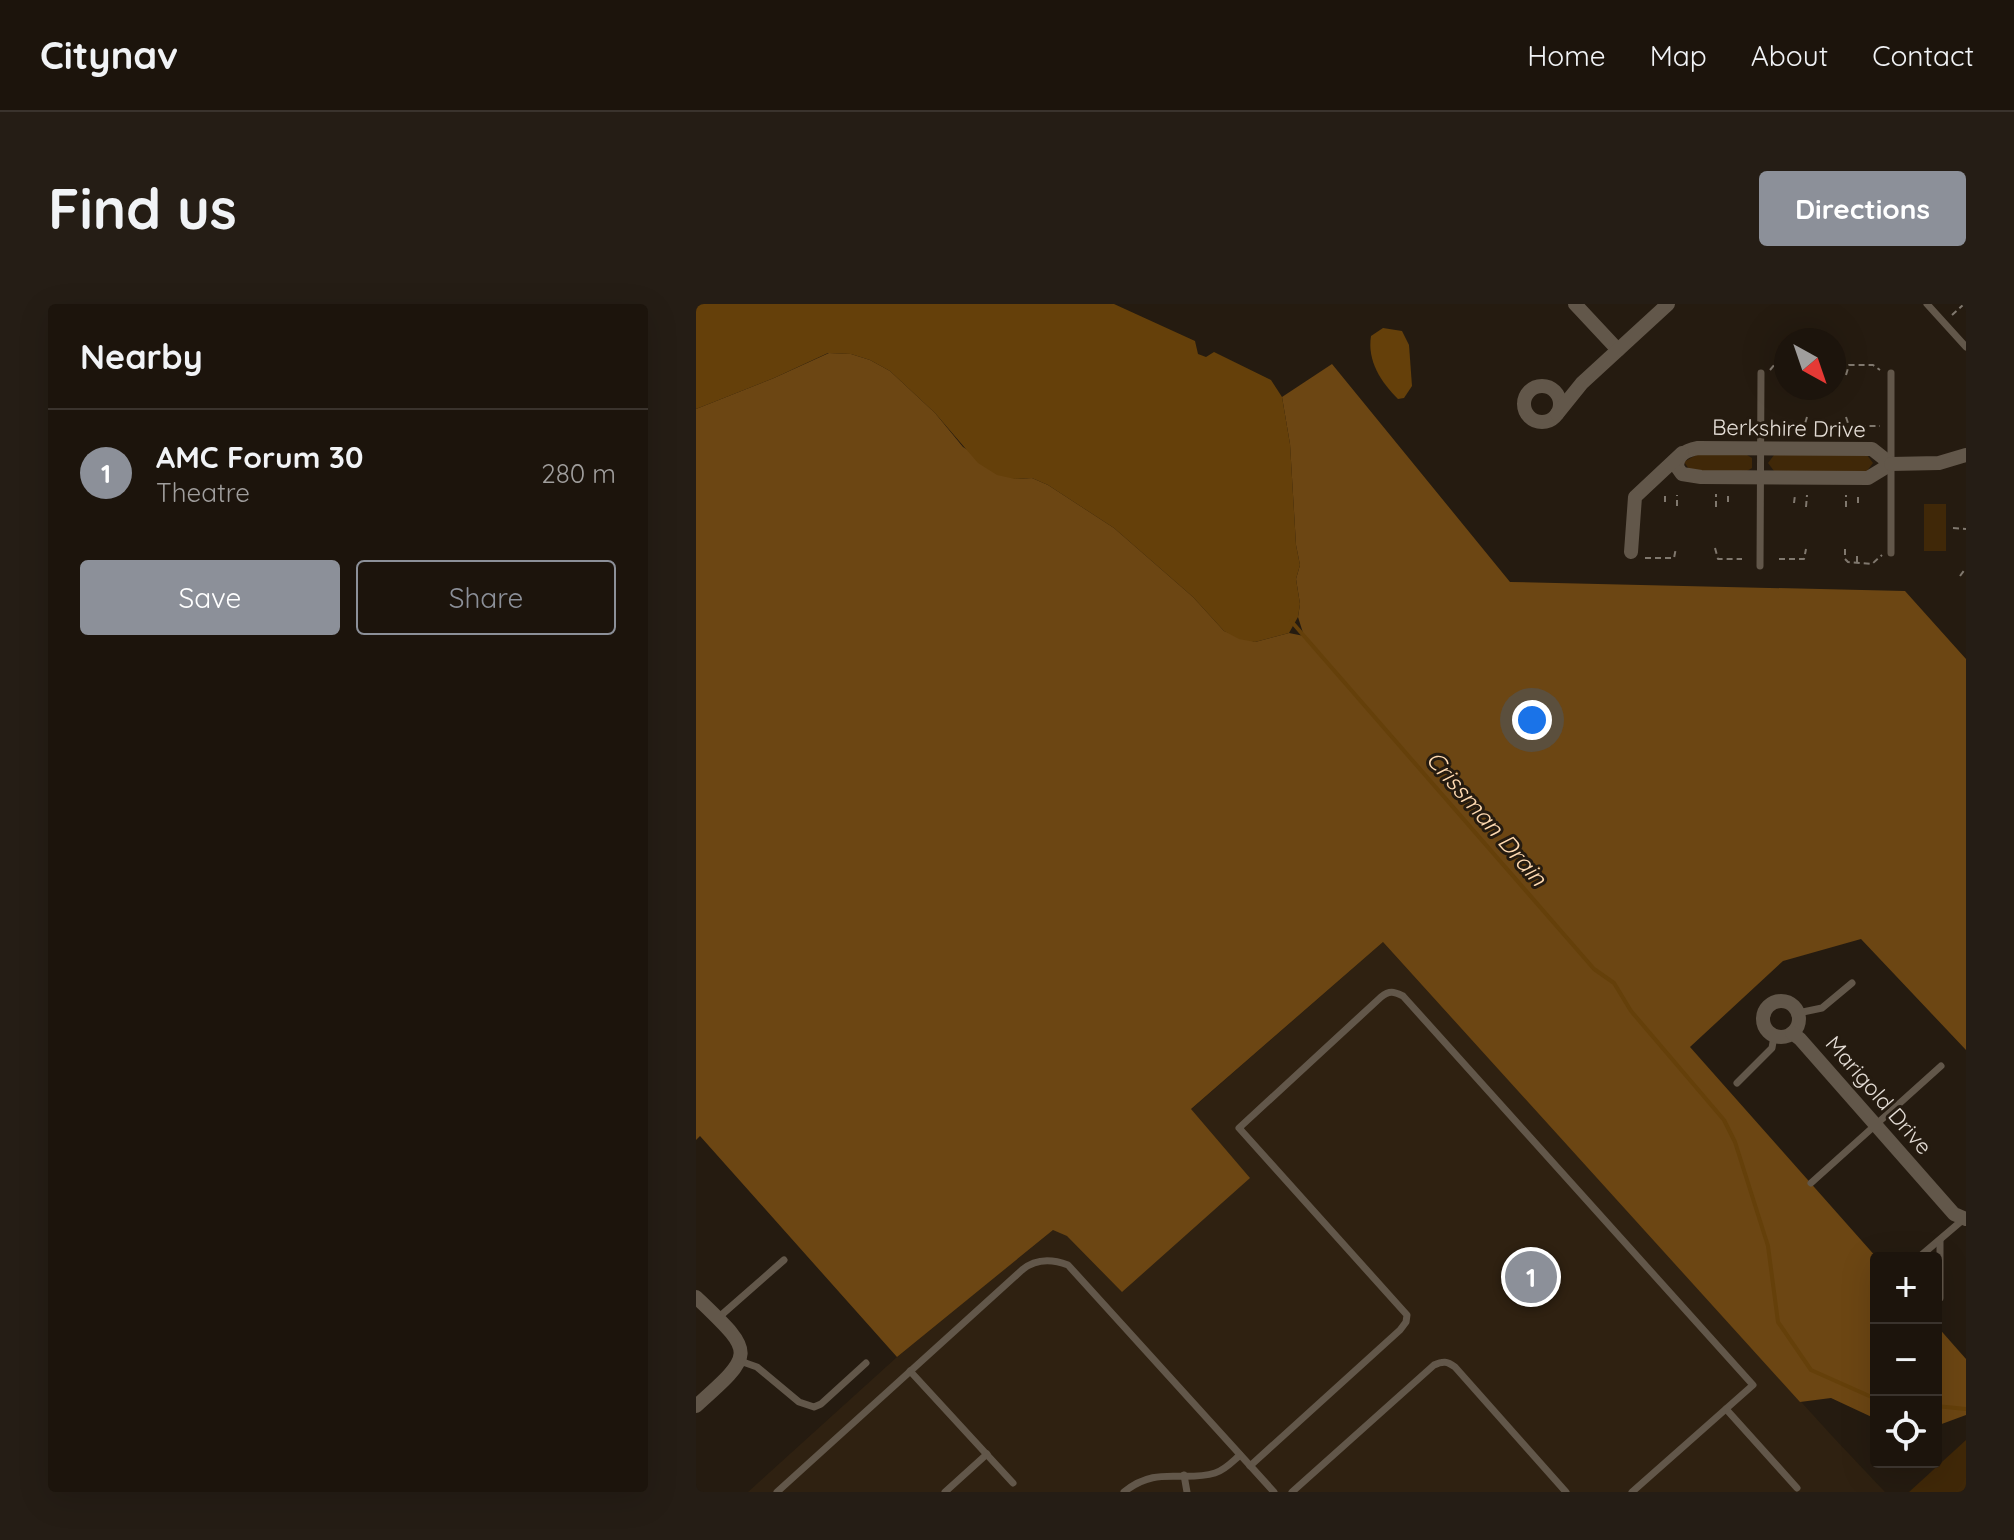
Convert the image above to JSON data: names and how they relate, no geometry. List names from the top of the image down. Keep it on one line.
{"streets":{"street":["Berkshire Drive","Marigold Drive"]},"water":["Crissman Drain"],"north":"bottom right","page":{"header":"Citynav","nav":["Home","Map","About","Contact"],"buttons":["Directions",["Save","Share"]],"title":"Find us","heading":"Nearby","list":[{"mark":"1","name":"AMC Forum 30","note":"Theatre","value":"280 m"}],"pins":"1","map_buttons":["+","−"]}}
